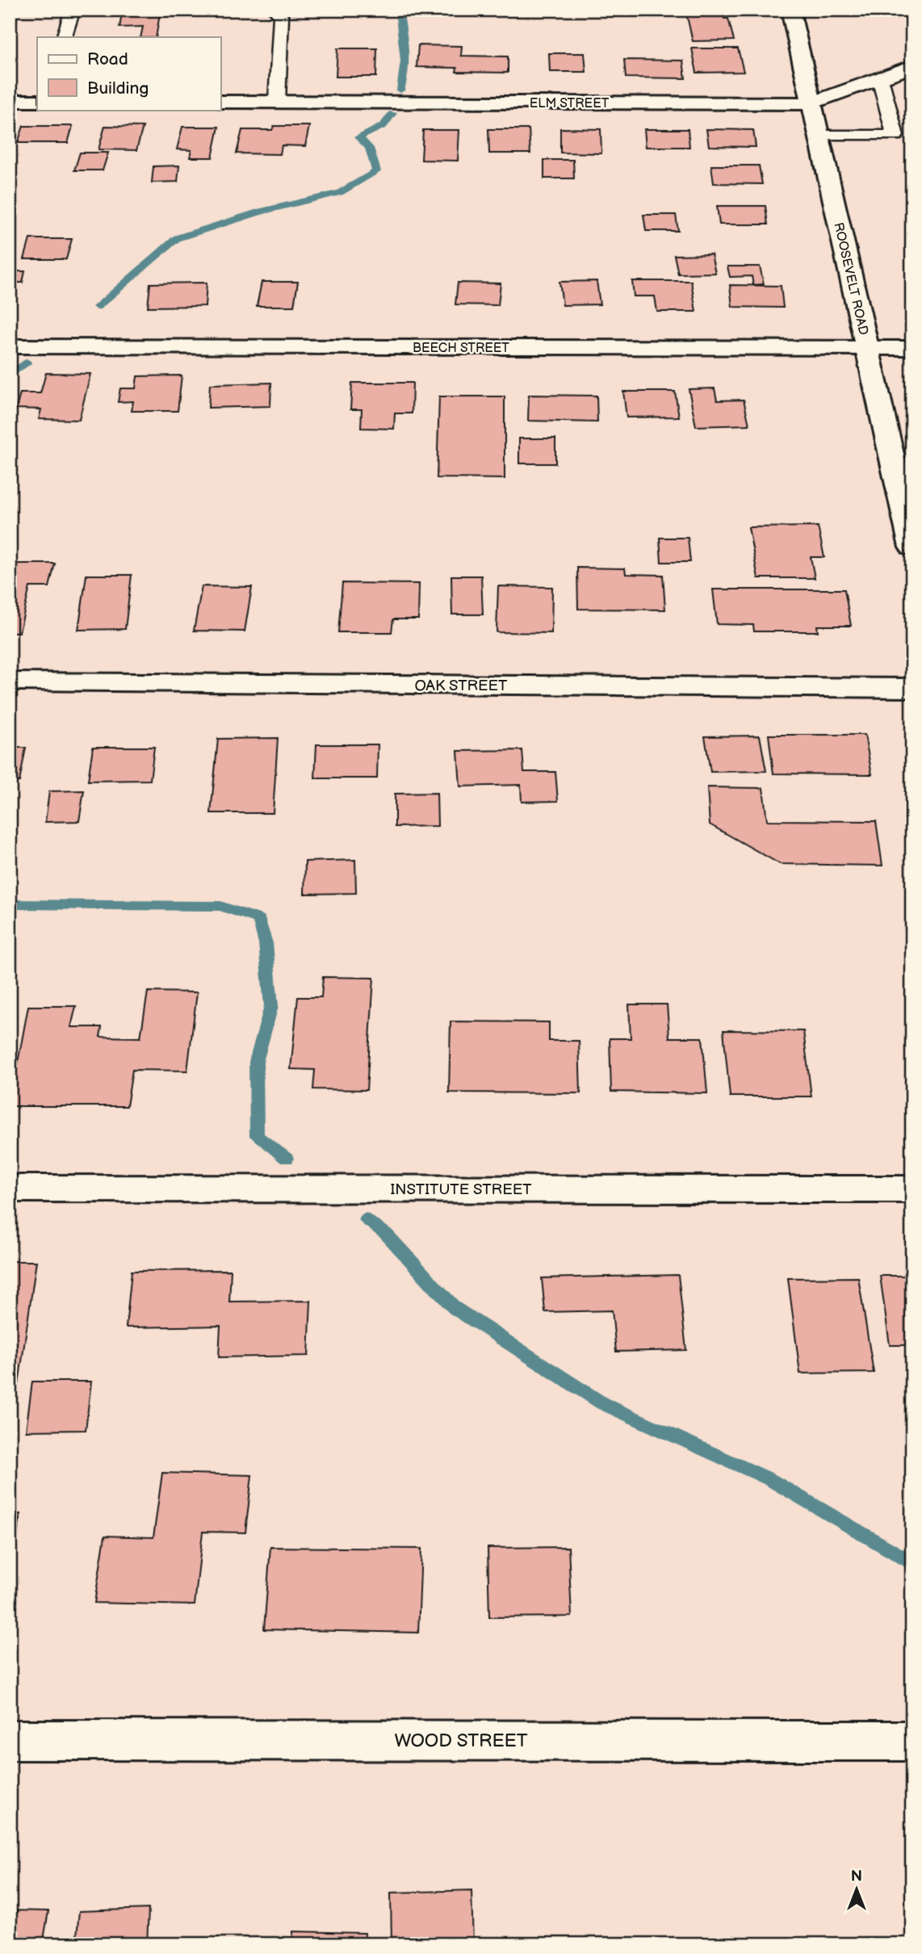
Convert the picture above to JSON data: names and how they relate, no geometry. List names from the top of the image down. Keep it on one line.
{"streets":{"street":["ELM STREET","ROOSEVELT ROAD","BEECH STREET","OAK STREET","INSTITUTE STREET","WOOD STREET"]},"crossings":[["ELM STREET","ROOSEVELT ROAD"],["ROOSEVELT ROAD","BEECH STREET"]],"legend":["Road","Building"],"north":"top"}
